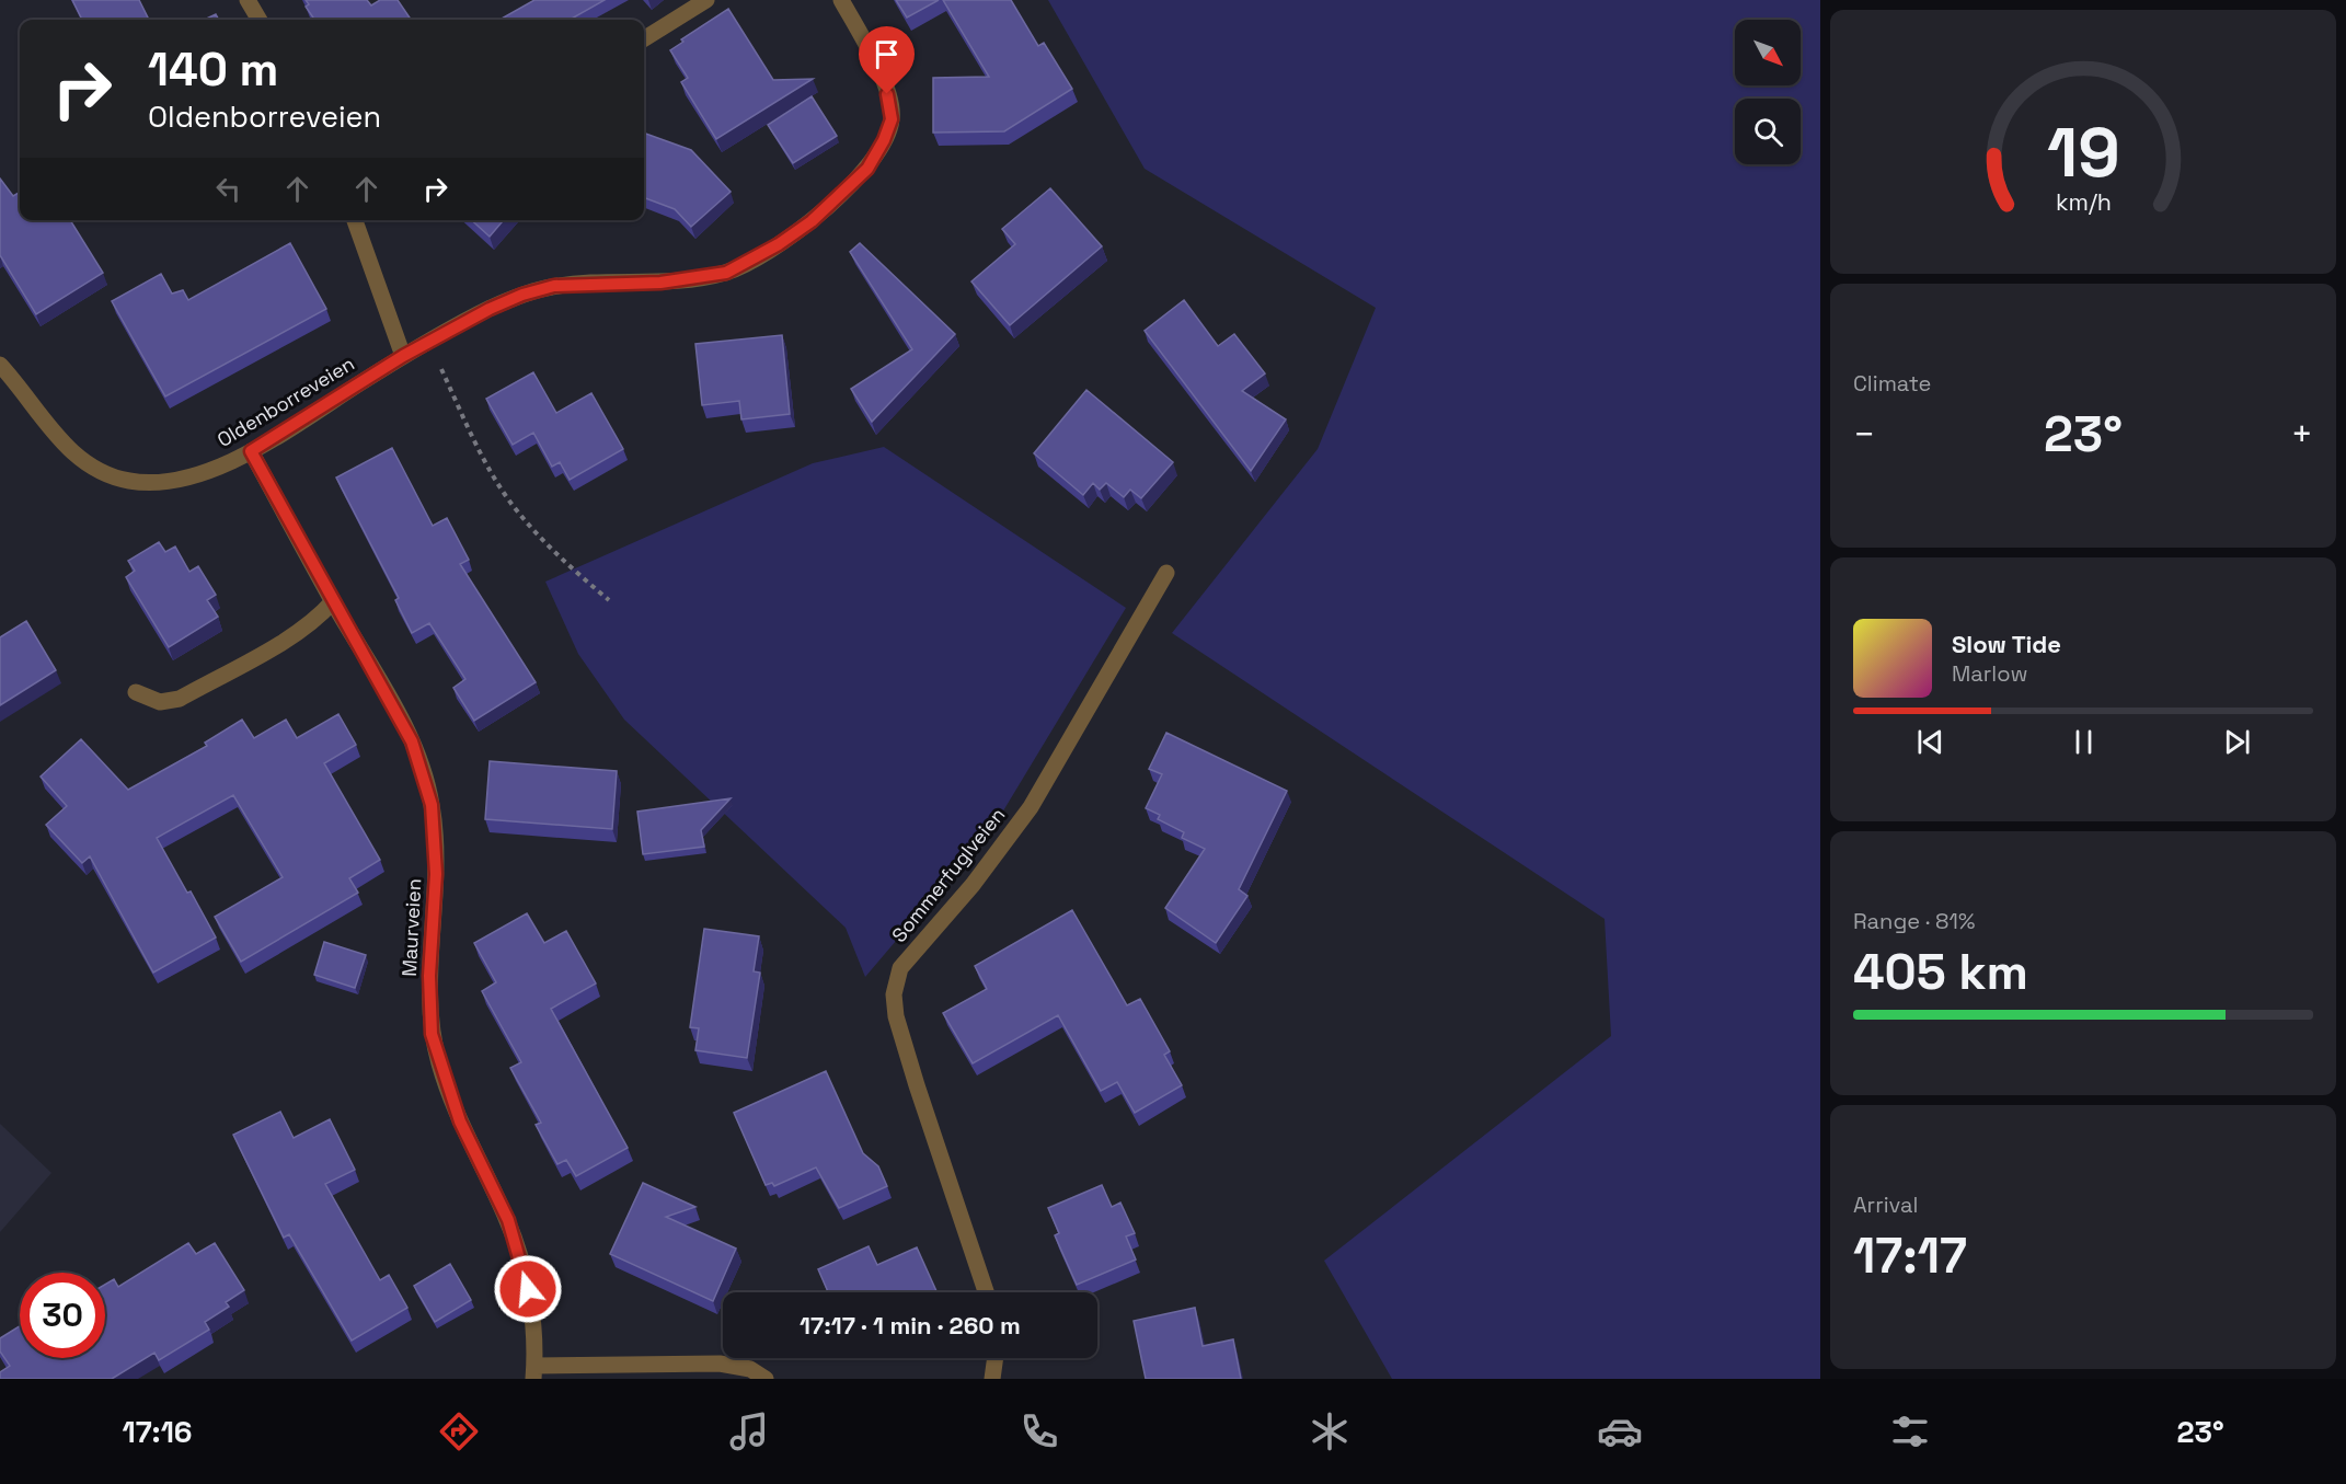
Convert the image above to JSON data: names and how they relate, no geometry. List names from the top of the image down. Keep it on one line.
{"streets":{"street":["Oldenborreveien","Sommerfuglveien","Maurveien"]},"crossings":[["Oldenborreveien","Maurveien"]],"north":"bottom right","page":{"turn":["140 m","Oldenborreveien"],"tile":["Climate",["Range · 81%","405 km"],["Arrival","17:17"]],"heat":["−","23°","+"],"song":["Slow Tide","Marlow"],"limit":"30","trip":"17:17 · 1 min · 260 m","tabs":["17:16","23°"],"gauge":["19","km/h"]}}
